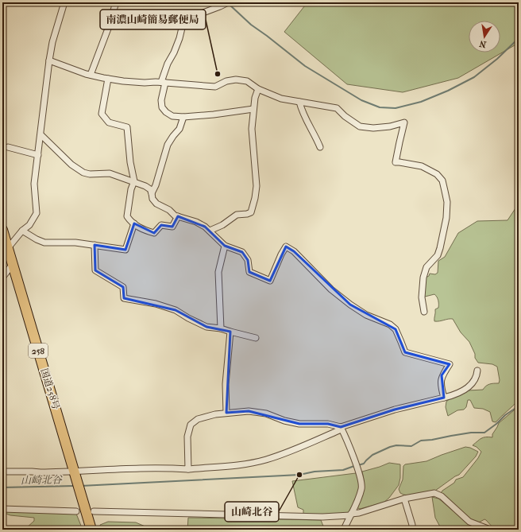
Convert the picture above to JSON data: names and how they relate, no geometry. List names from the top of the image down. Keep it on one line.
{"streets":{"highway":["258","国道258号"]},"water":["山崎北谷"],"places":["南濃山崎簡易郵便局","山崎北谷"],"north":"bottom"}
